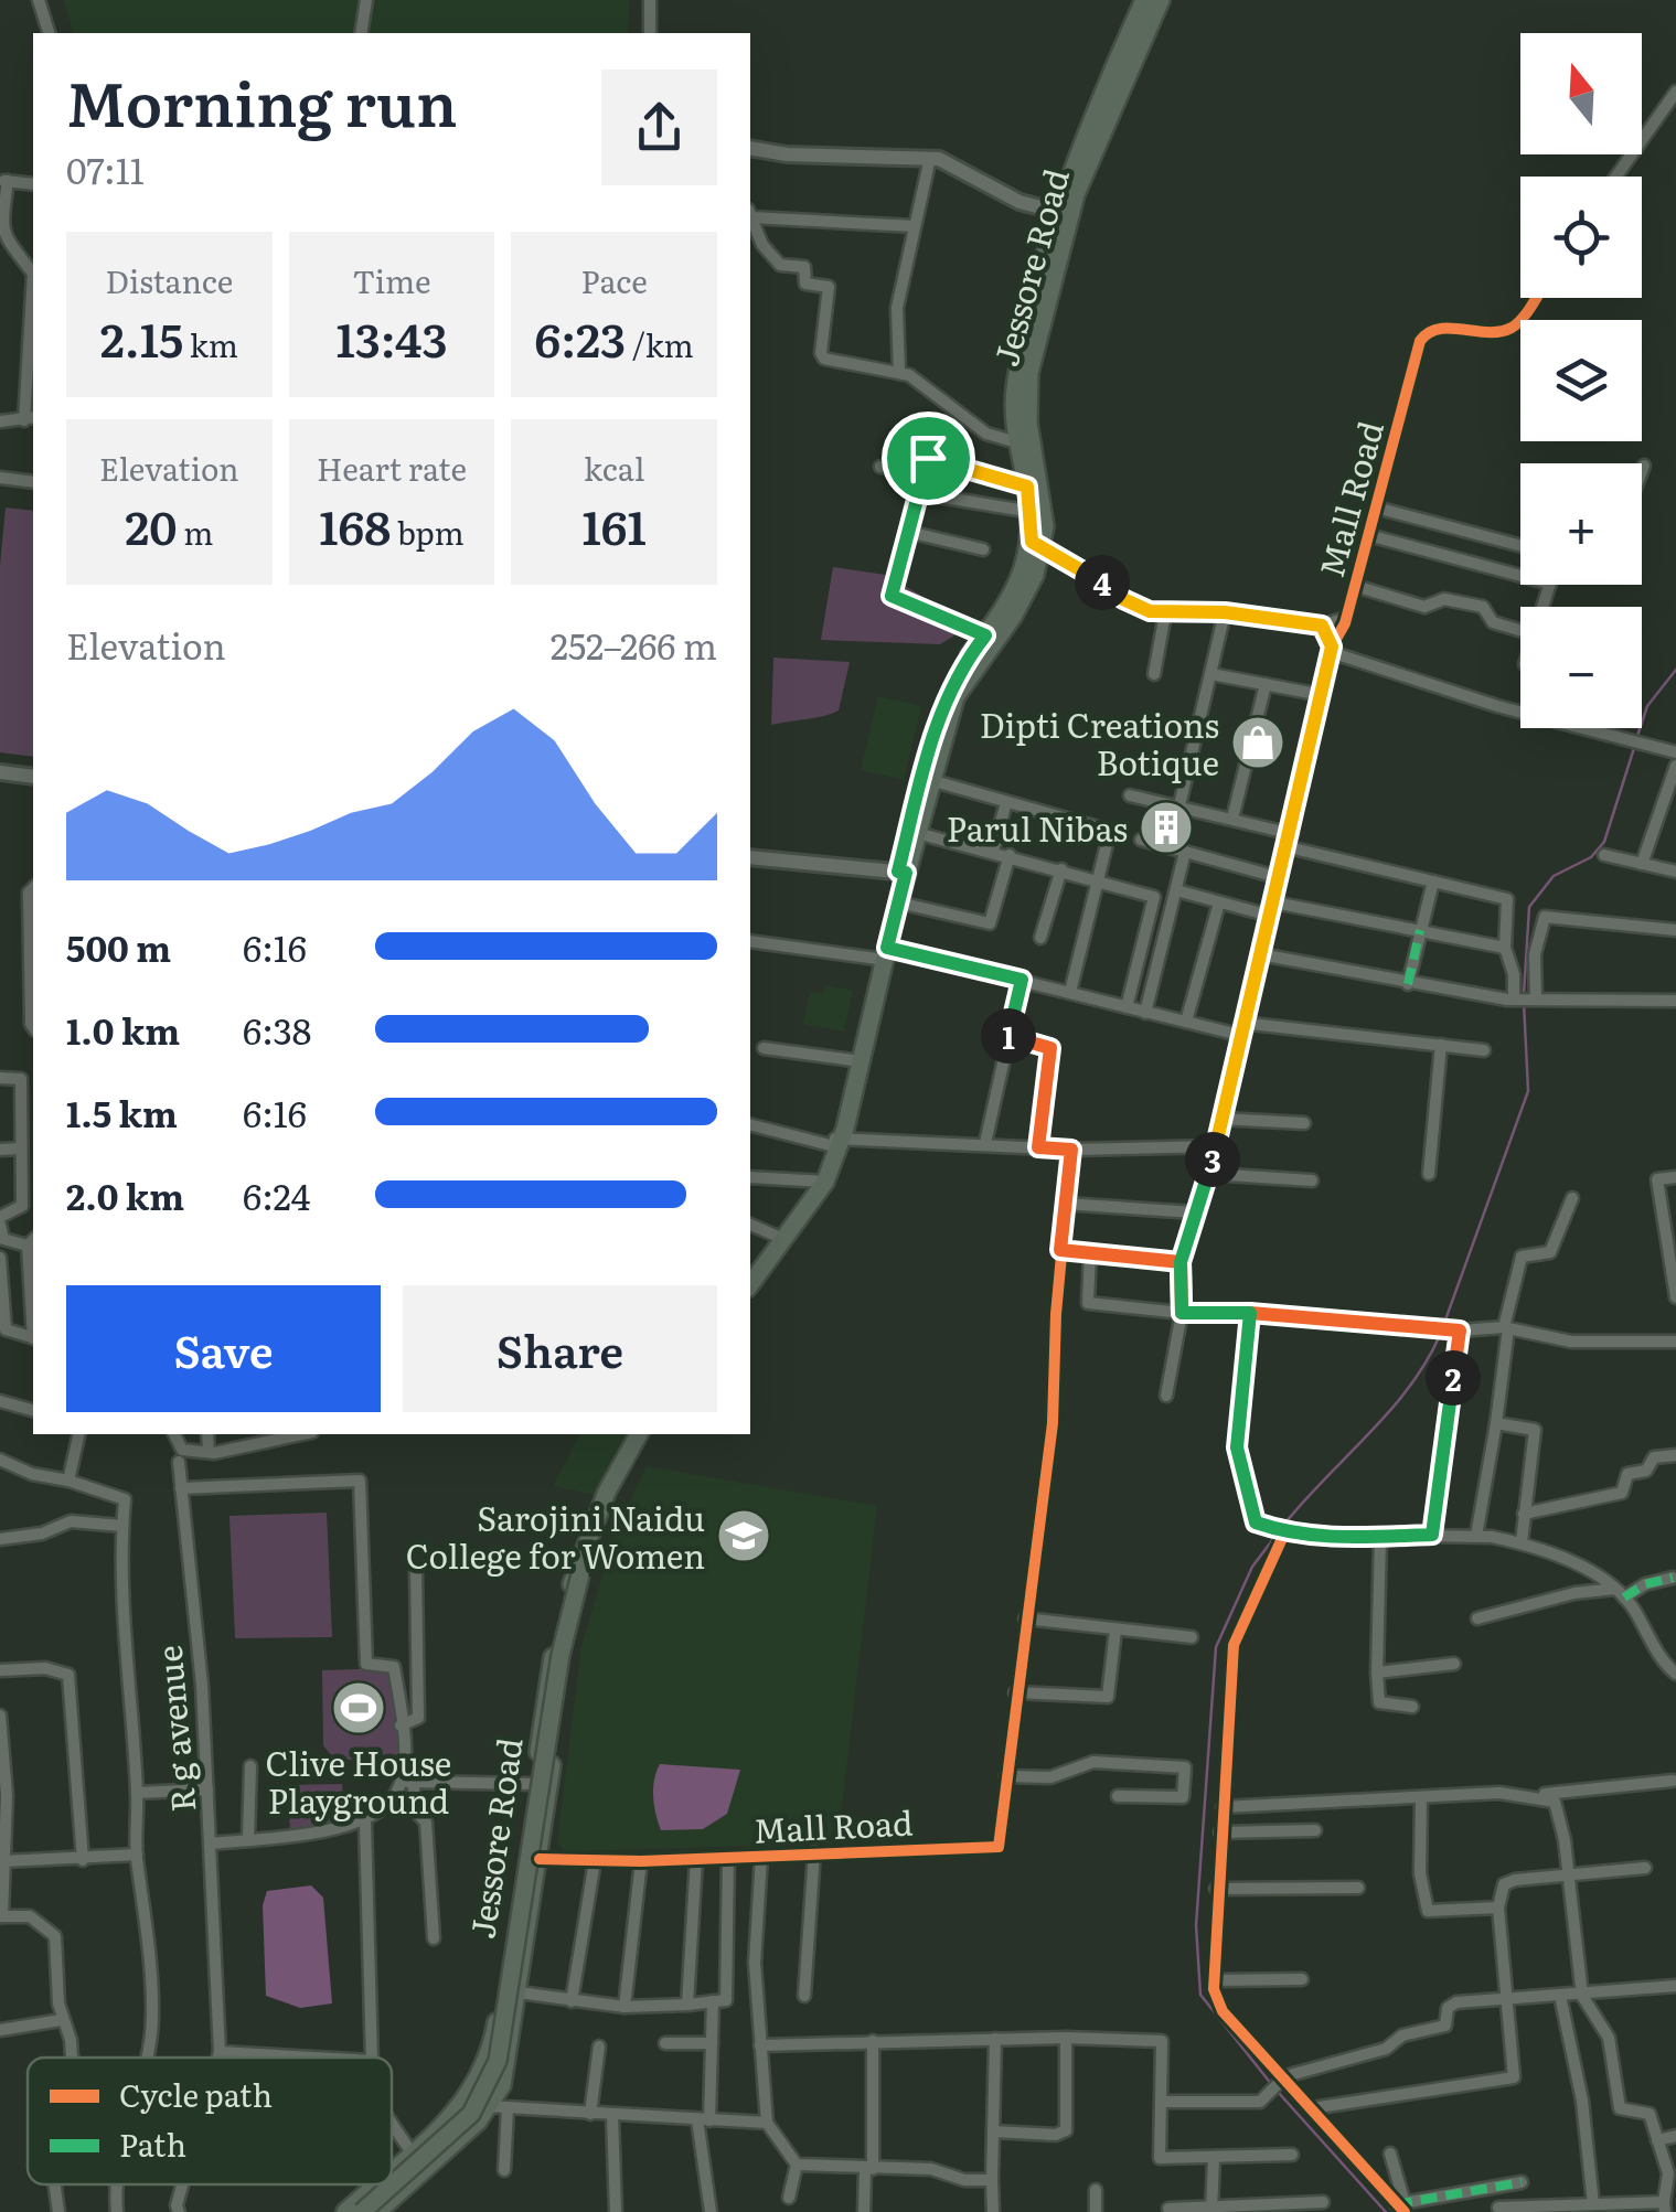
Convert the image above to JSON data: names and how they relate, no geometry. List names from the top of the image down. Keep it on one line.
{"streets":{"main road":["Jessore Road"],"street":["Mall Road","R g avenue"]},"crossings":[["Jessore Road","Mall Road"]],"places":{"shop":["Dipti Creations Botique"],"building":["Parul Nibas"],"school or university":["Sarojini Naidu College for Women"],"sports":["Clive House Playground"]},"legend":["Cycle path","Path"],"north":"top","page":{"map_buttons":["+","−"],"heading":["Morning run","07:11"],"stats":[["Distance","2.15 km"],["Time","13:43"],["Pace","6:23 /km"],["Elevation","20 m"],["Heart rate","168 bpm"],["kcal","161"]],"pins":["4","1","3","2"],"chart":["Elevation","252–266 m"],"list":[{"name":"500 m","note":"6:16"},{"name":"1.0 km","note":"6:38"},{"name":"1.5 km","note":"6:16"},{"name":"2.0 km","note":"6:24"}],"buttons":["Save","Share"]}}
